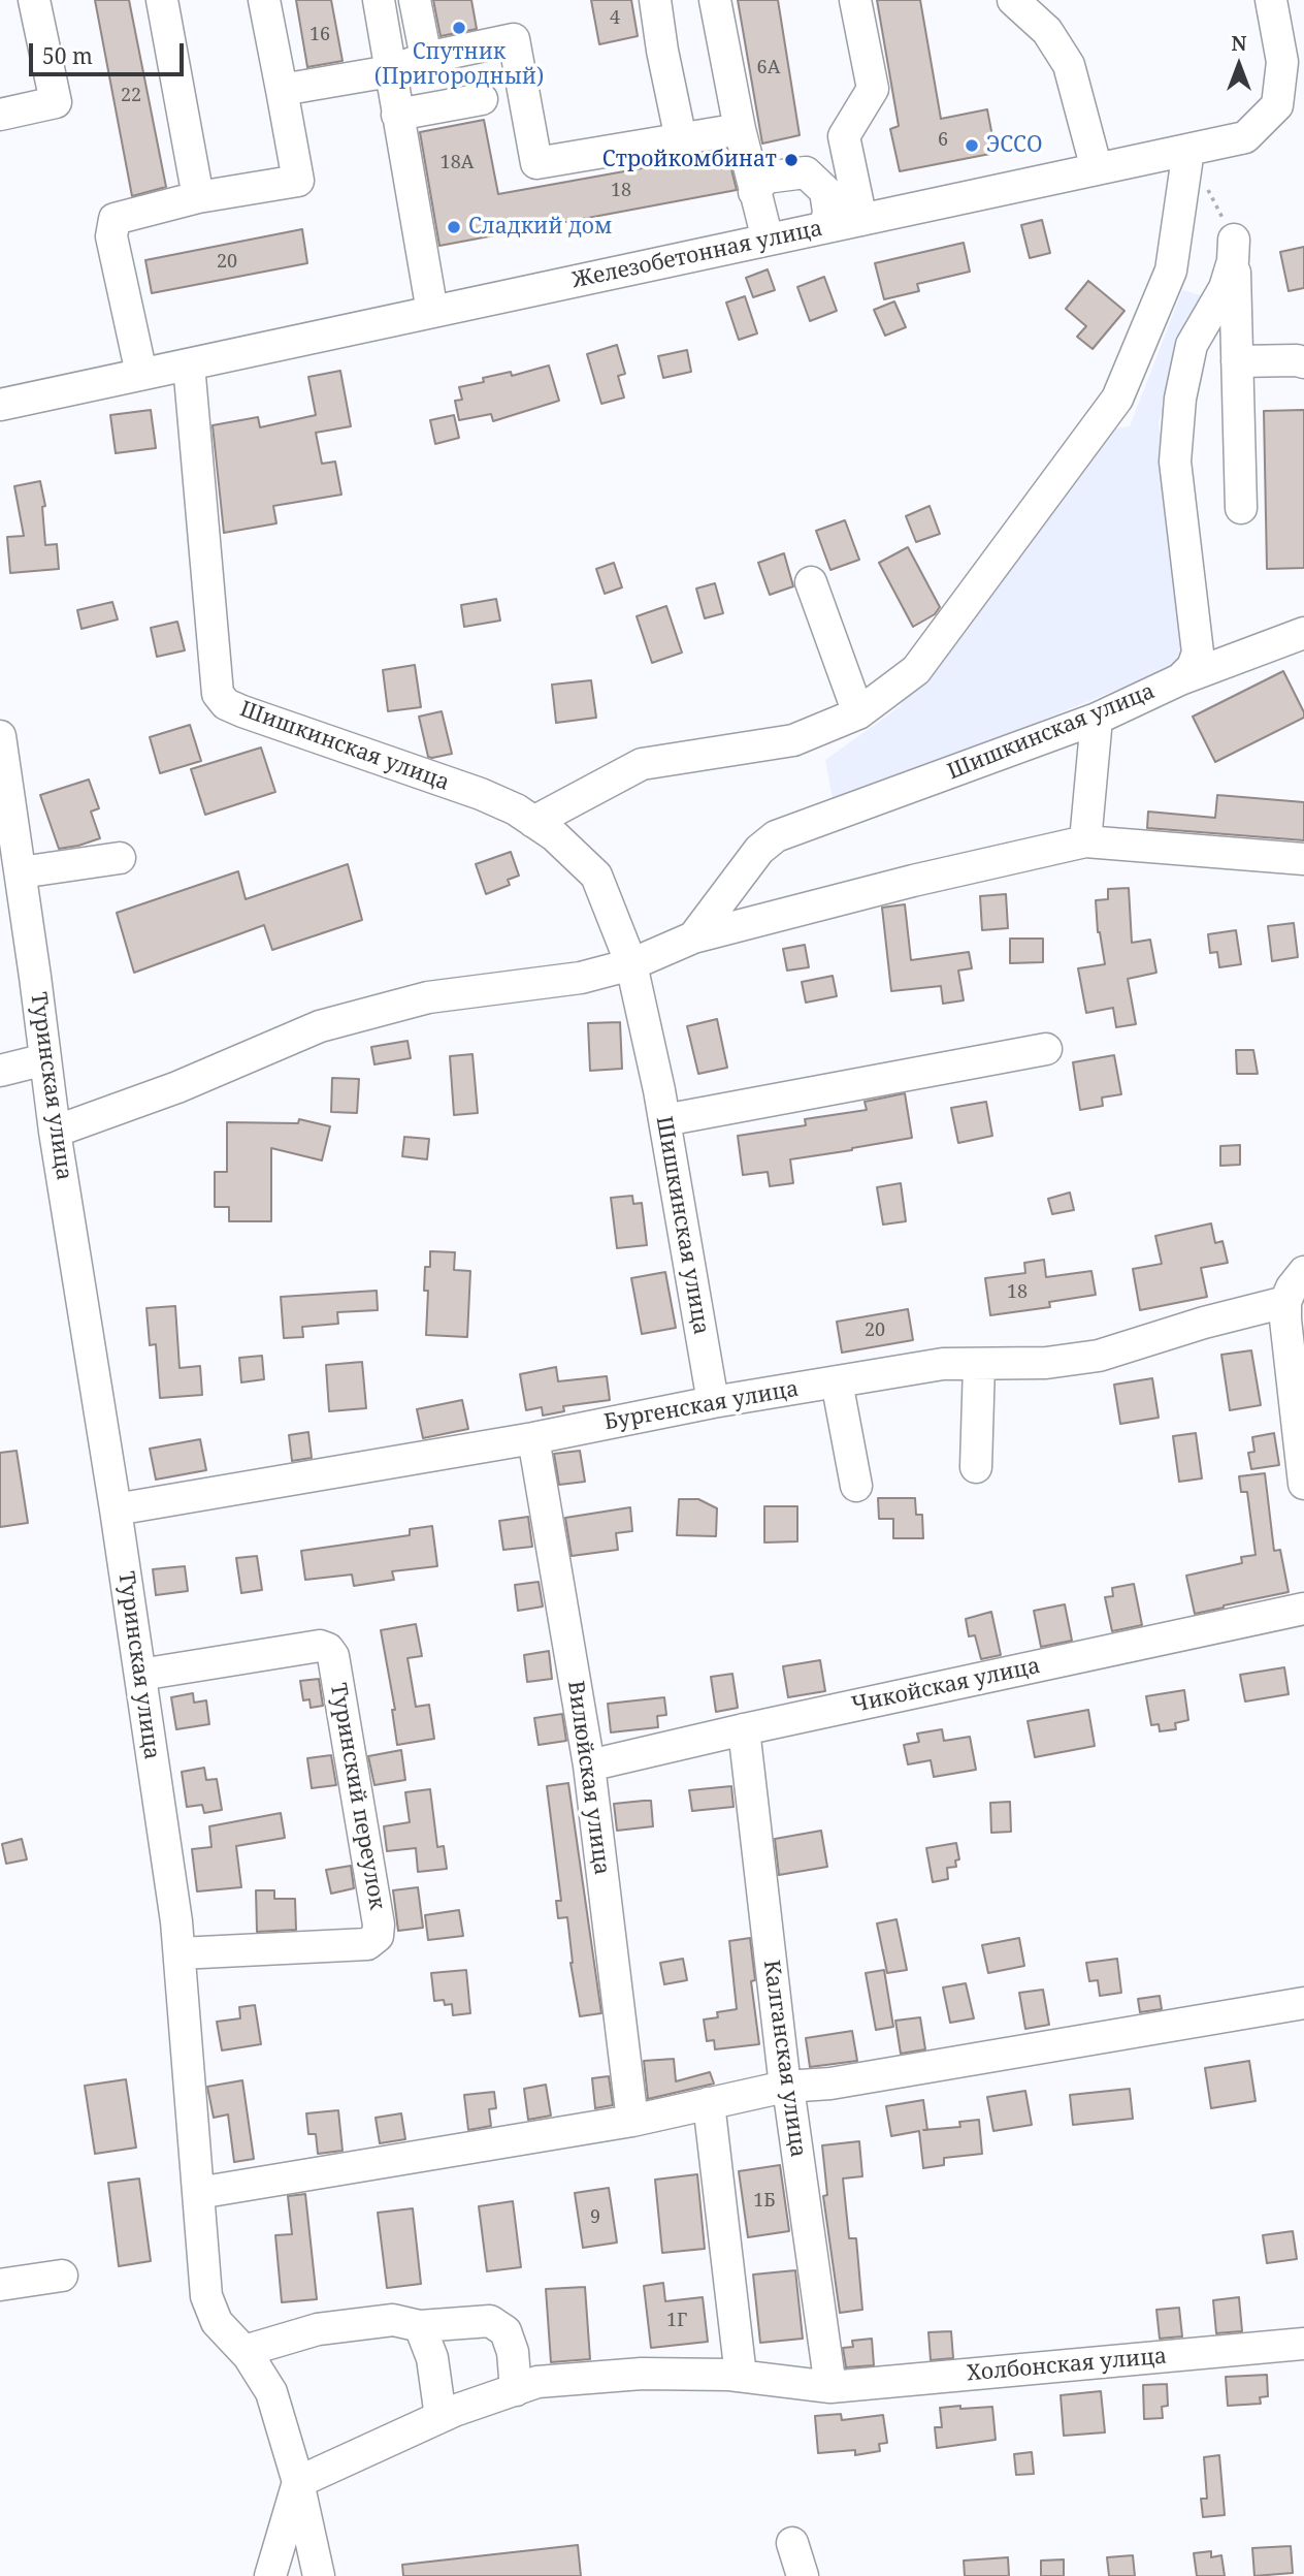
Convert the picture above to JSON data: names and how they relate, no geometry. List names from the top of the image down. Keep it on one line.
{"streets":{"street":["Железобетонная улица","Шишкинская улица","Туринская улица","Бургенская улица","Чикойская улица","Вилюйская улица","Туринский переулок","Калганская улица","Холбонская улица"]},"crossings":[["Железобетонная улица","Шишкинская улица"],["Шишкинская улица","Туринская улица"],["Шишкинская улица","Бургенская улица"],["Туринская улица","Бургенская улица"],["Туринская улица","Туринский переулок"],["Туринская улица","Холбонская улица"],["Бургенская улица","Вилюйская улица"],["Чикойская улица","Вилюйская улица"],["Чикойская улица","Калганская улица"],["Калганская улица","Холбонская улица"]],"places":["Спутник (Пригородный)","ЭССО","Стройкомбинат","Сладкий дом"],"house_numbers":["4","16","6А","22","6","18А","18","20","18","20","1Б","9","1Г"],"scale_bar":"50 m","north":"top"}
